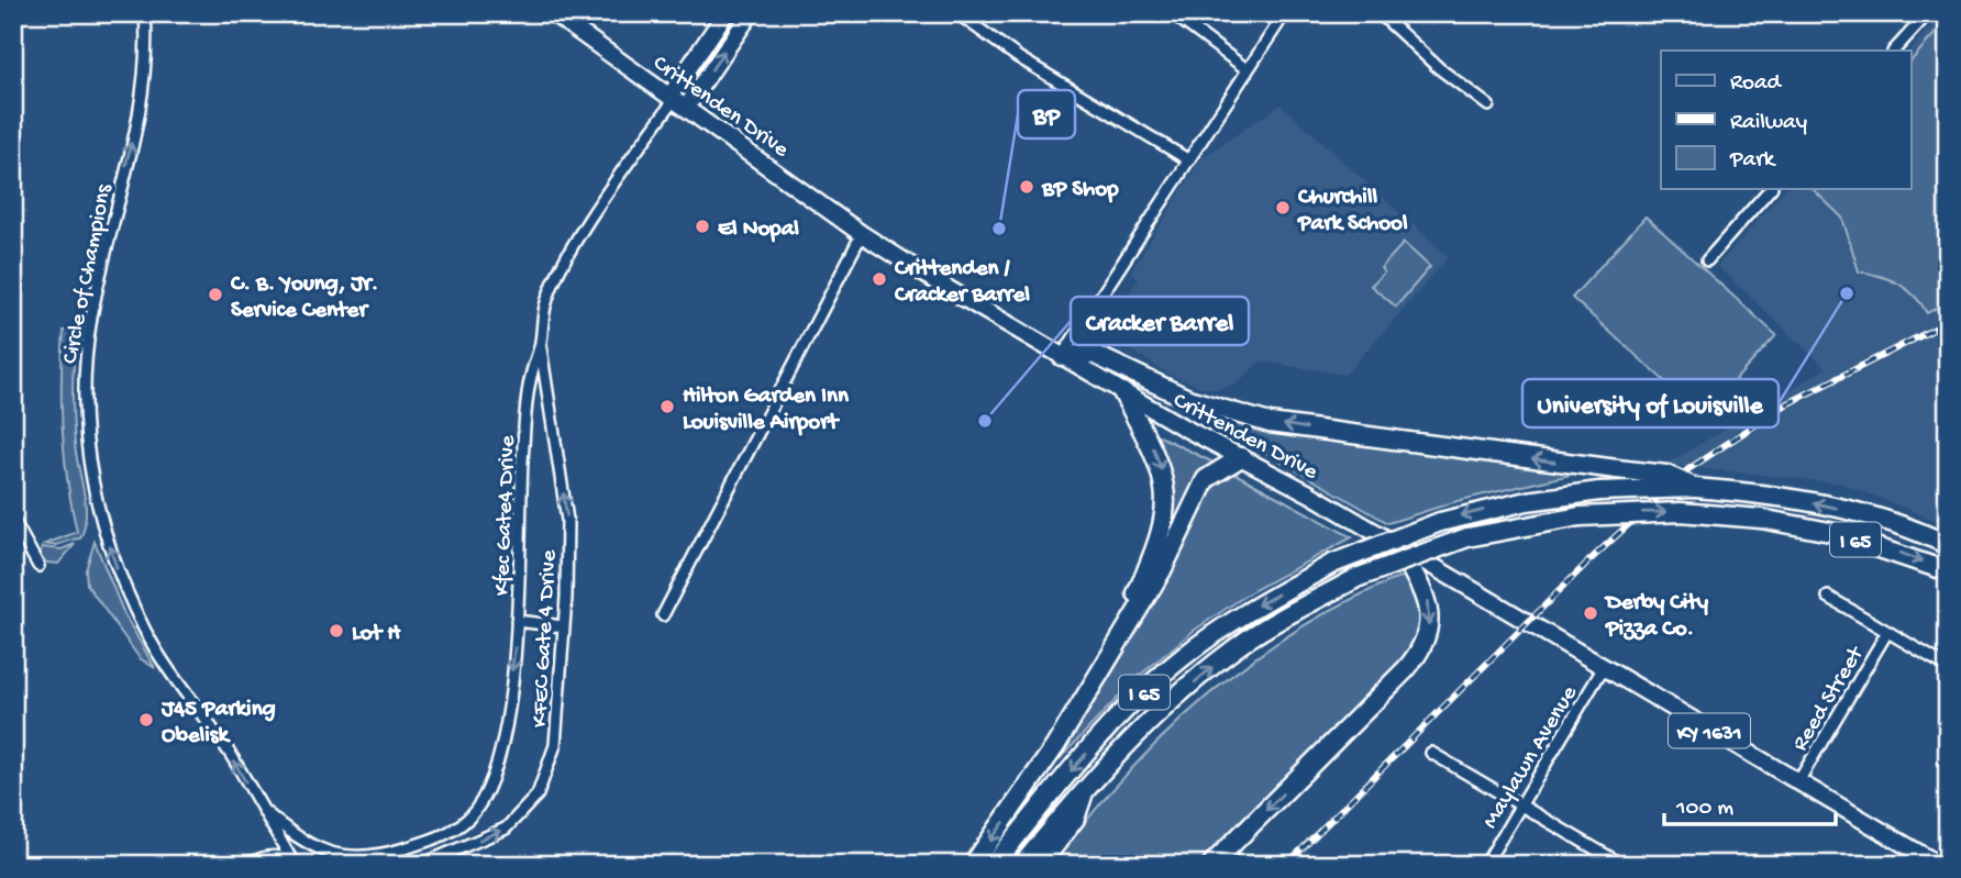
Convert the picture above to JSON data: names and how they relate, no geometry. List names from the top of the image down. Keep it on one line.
{"streets":{"highway":["I 65"],"main road":["Crittenden Drive","KY 1631"],"street":["Circle of Champions","Kfec Gate4 Drive","KFEC Gate 4 Drive","Reed Street","Maylawn Avenue"]},"crossings":[["Crittenden Drive","Kfec Gate4 Drive"],["Crittenden Drive","Reed Street"],["Crittenden Drive","Maylawn Avenue"],["Circle of Champions","Kfec Gate4 Drive"],["Kfec Gate4 Drive","KFEC Gate 4 Drive"]],"one_way":["Circle of Champions","KFEC Gate 4 Drive"],"places":["BP Shop","Churchill Park School","El Nopal","BP","Crittenden / Cracker Barrel","University of Louisville","C. B. Young, Jr. Service Center","Hilton Garden Inn Louisville Airport","Cracker Barrel","Derby City Pizza Co.","Lot H","J45 Parking Obelisk"],"legend":["Road","Railway","Park"],"scale_bar":"100 m"}
